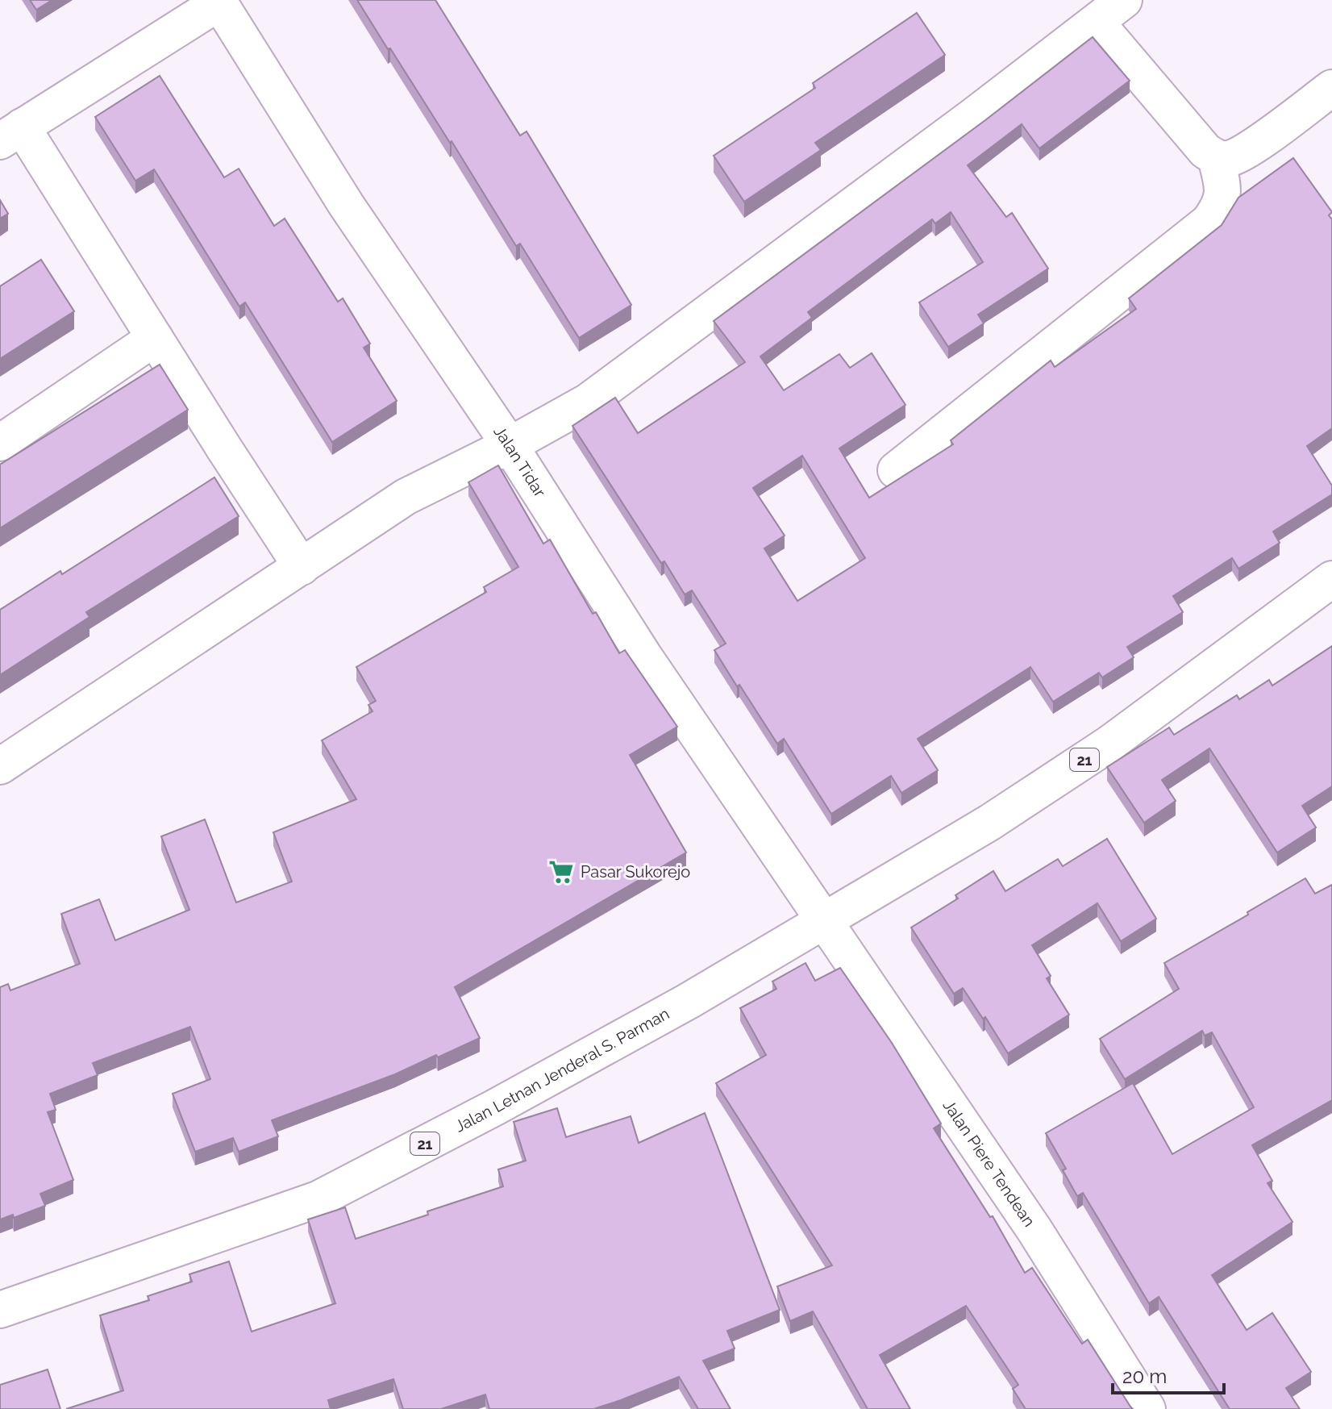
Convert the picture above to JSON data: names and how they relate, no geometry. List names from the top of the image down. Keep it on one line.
{"streets":{"main road":["Jalan Tidar","21","Jalan Letnan Jenderal S. Parman","Jalan Piere Tendean"]},"crossings":[["Jalan Tidar","21"],["Jalan Tidar","Jalan Letnan Jenderal S. Parman"],["Jalan Tidar","Jalan Piere Tendean"],["21","Jalan Letnan Jenderal S. Parman"],["21","Jalan Piere Tendean"],["Jalan Letnan Jenderal S. Parman","Jalan Piere Tendean"]],"places":{"supermarket":["Pasar Sukorejo"]},"scale_bar":"20 m"}
